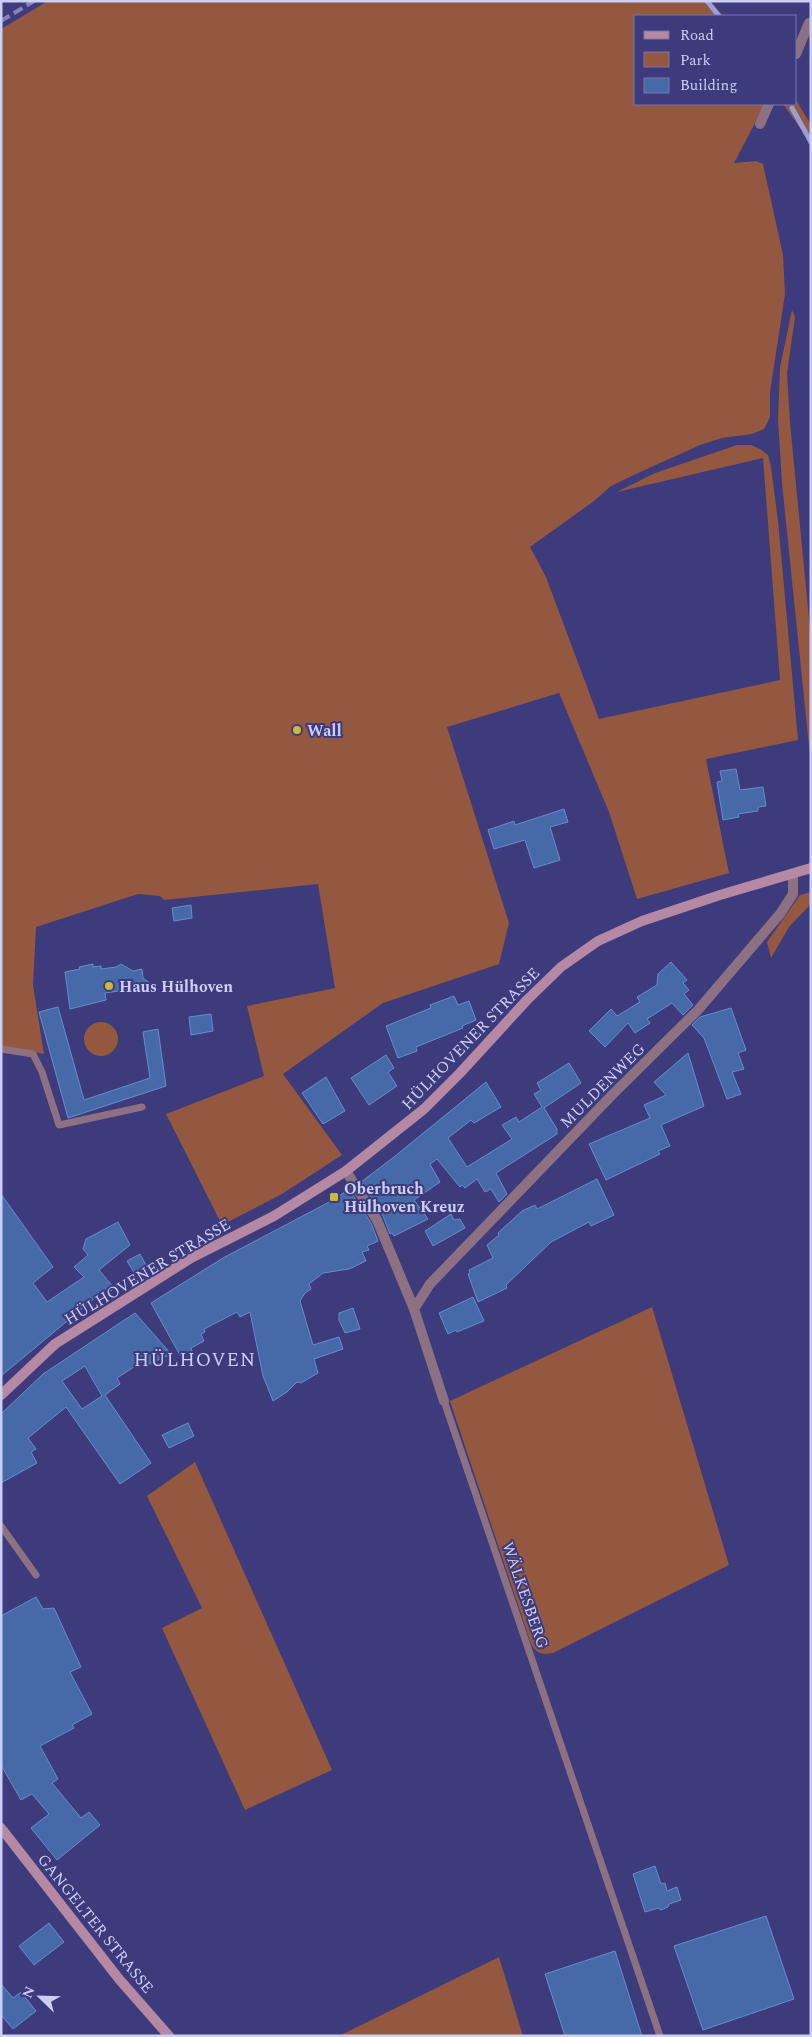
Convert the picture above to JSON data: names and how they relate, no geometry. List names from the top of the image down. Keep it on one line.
{"streets":{"main road":["HÜLHOVENER STRASSE","GANGELTER STRASSE"],"street":["MULDENWEG","WÄLKESBERG"]},"crossings":[["HÜLHOVENER STRASSE","MULDENWEG"],["HÜLHOVENER STRASSE","WÄLKESBERG"],["MULDENWEG","WÄLKESBERG"]],"districts":["HÜLHOVEN"],"places":{"other":["Wall","Haus Hülhoven"],"transit":["Oberbruch Hülhoven Kreuz"]},"legend":["Road","Park","Building"],"north":"top left"}
